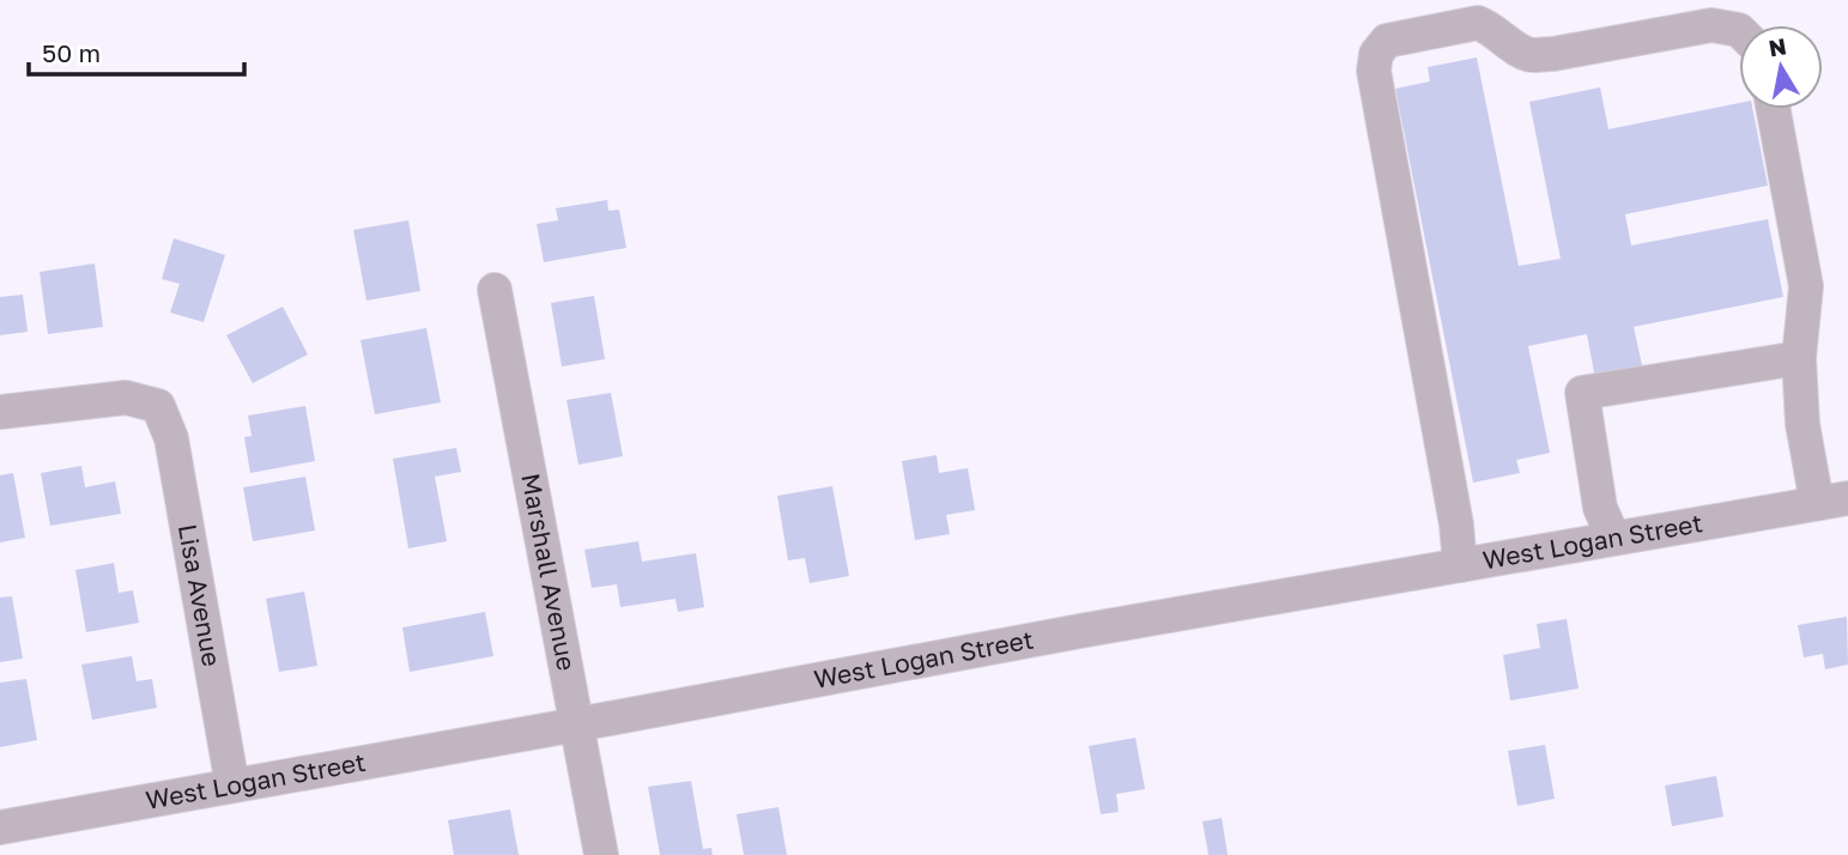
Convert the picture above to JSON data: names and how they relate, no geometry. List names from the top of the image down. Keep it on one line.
{"streets":{"street":["West Logan Street","Marshall Avenue","Lisa Avenue"]},"crossings":[["West Logan Street","Marshall Avenue"],["West Logan Street","Lisa Avenue"]],"scale_bar":"50 m","north":"top"}
